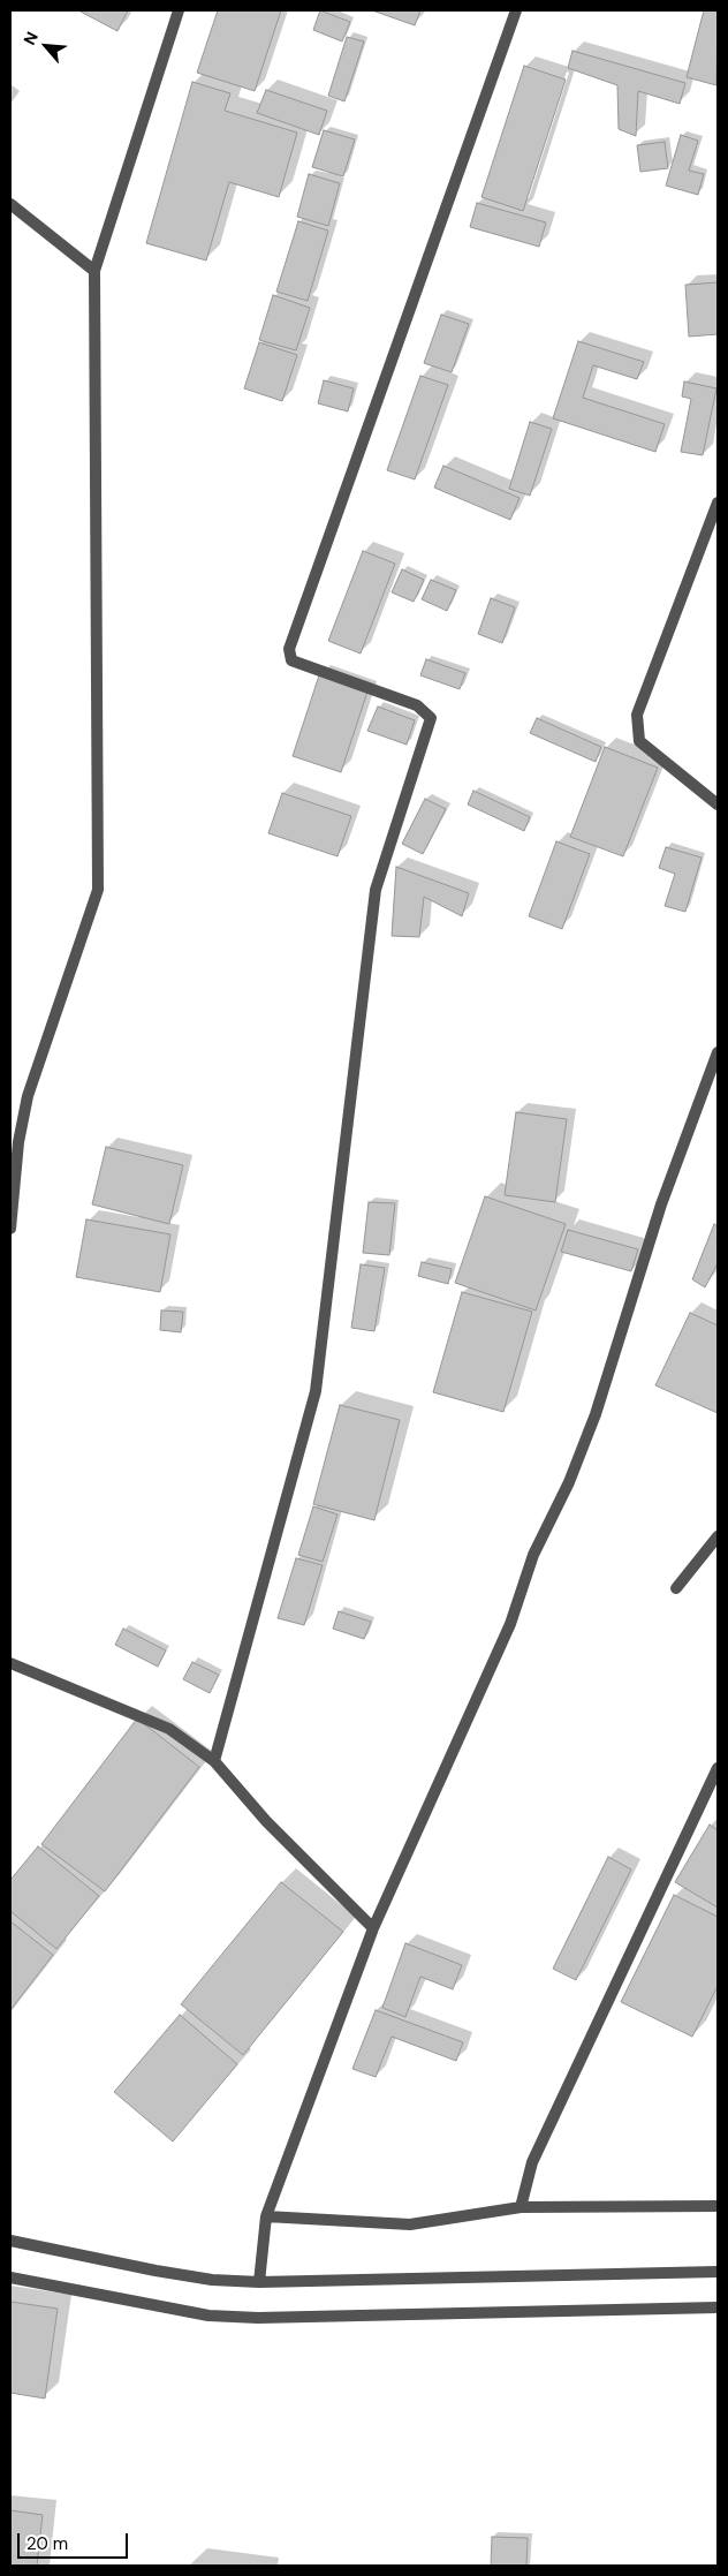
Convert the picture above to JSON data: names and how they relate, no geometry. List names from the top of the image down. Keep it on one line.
{"scale_bar":"20 m","north":"top left"}
